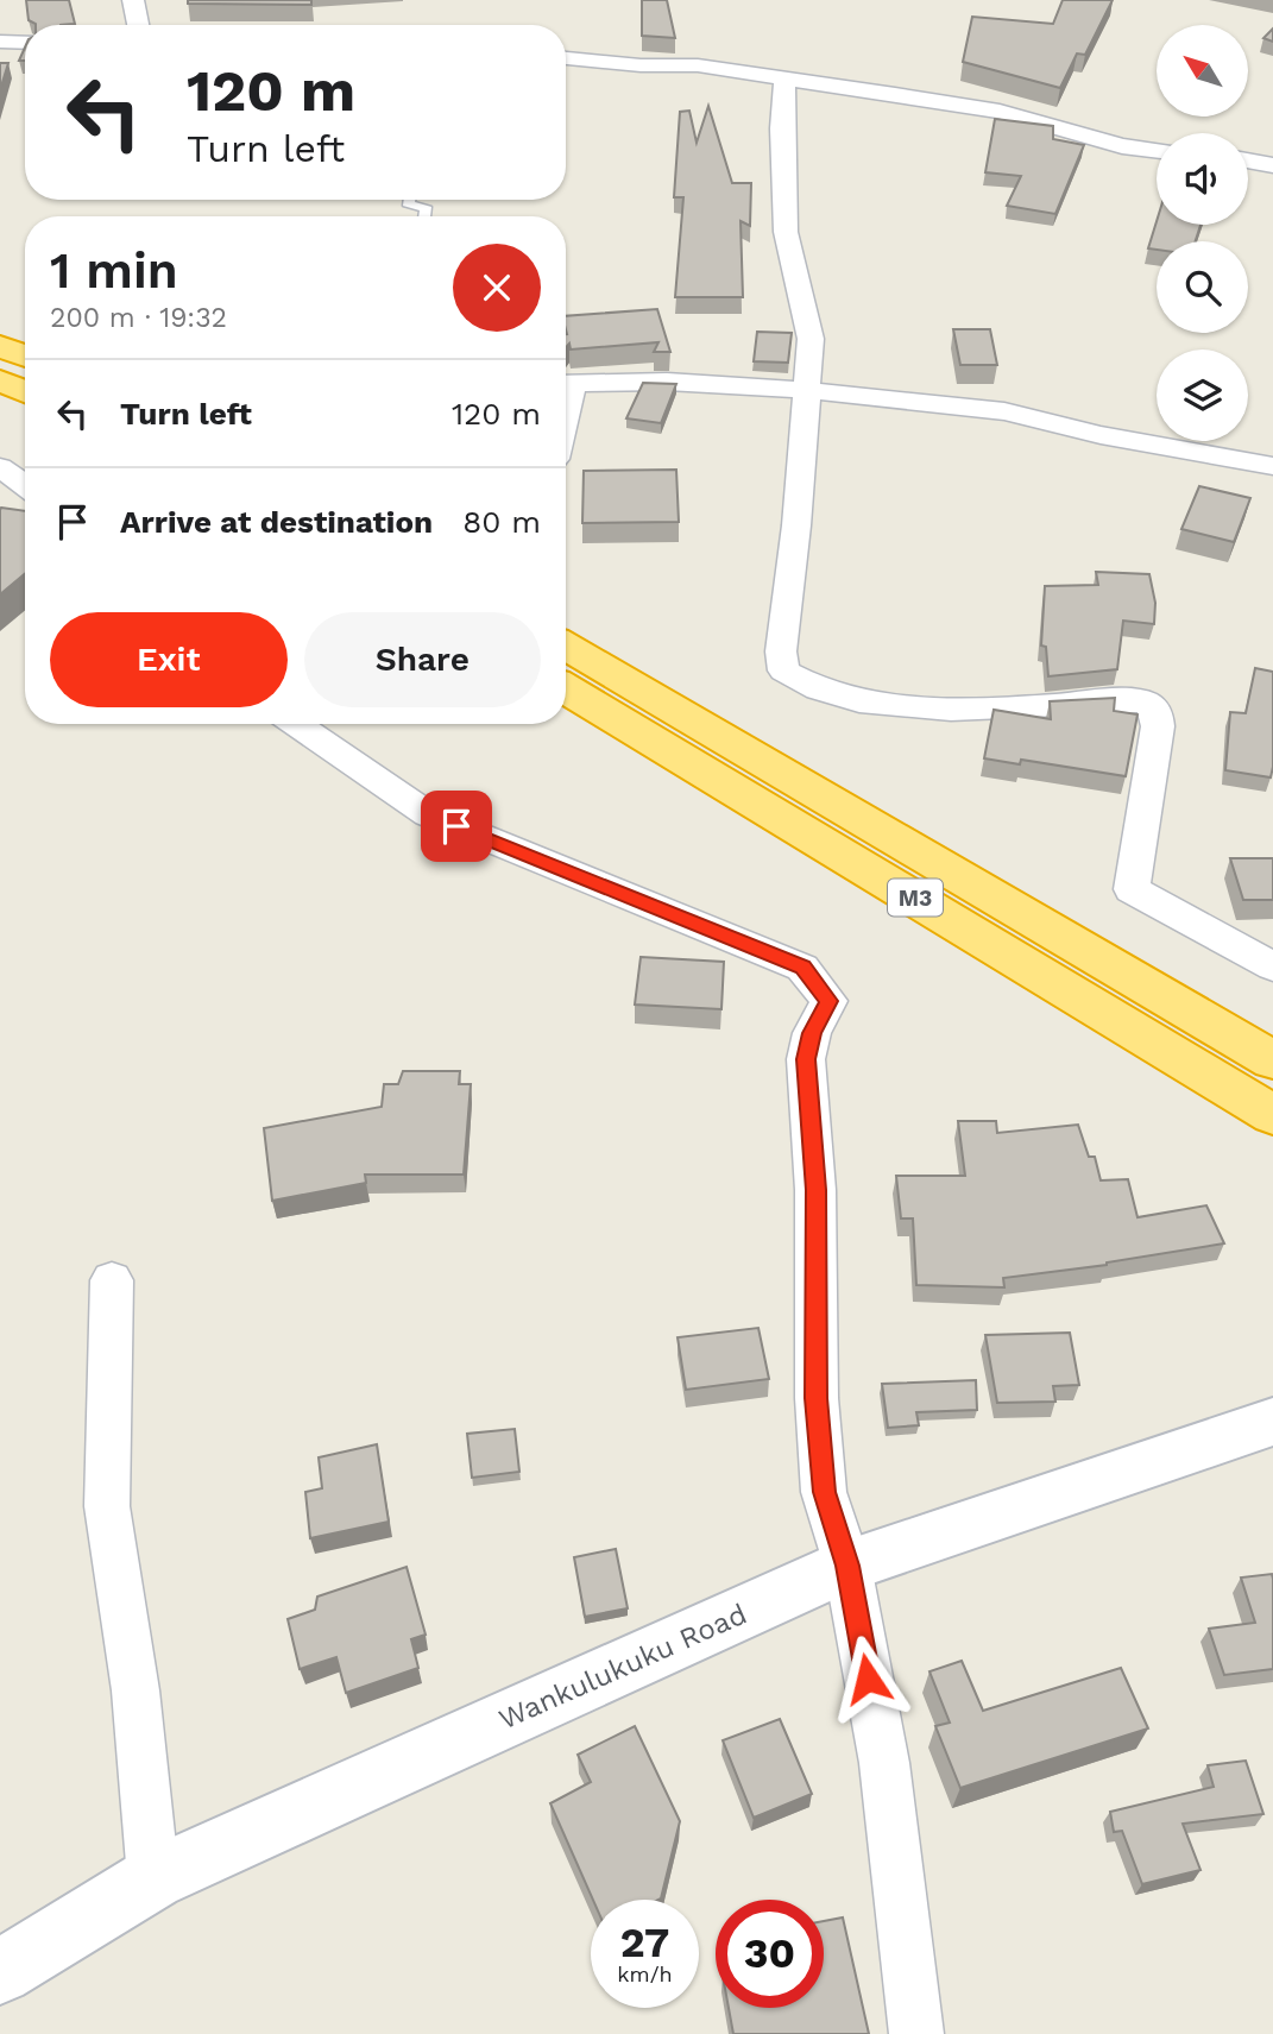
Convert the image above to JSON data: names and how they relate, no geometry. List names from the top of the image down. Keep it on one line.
{"streets":{"highway":["M3"],"main road":["Wankulukuku Road"]},"north":"top left","page":{"turn":["120 m","Turn left"],"heading":["1 min","200 m · 19:32"],"list":[{"name":"Turn left","value":"120 m"},{"name":"Arrive at destination","value":"80 m"}],"buttons":["Exit","Share"],"speed":"27 km/h","limit":"30"}}
